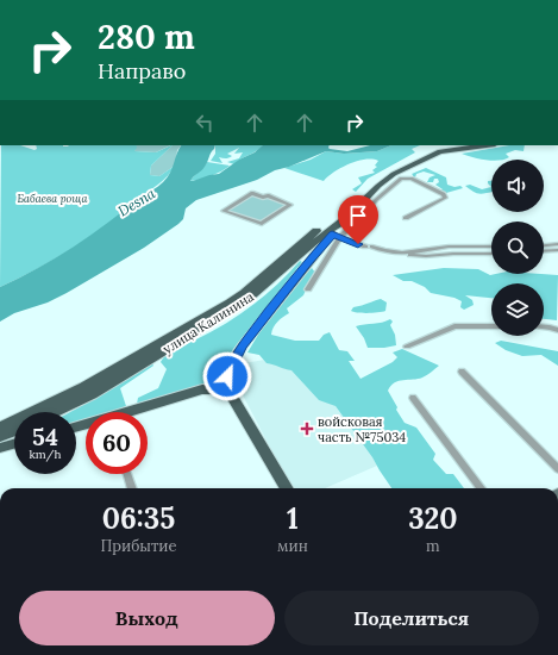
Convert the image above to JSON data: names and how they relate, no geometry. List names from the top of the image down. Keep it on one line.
{"streets":{"main road":["улица Калинина"]},"water":["Desna"],"parks":["Бабаева роща"],"places":{"health":["войсковая часть №75034"]},"page":{"turn":["280 m","Направо"],"speed":"54 km/h","limit":"60","eta":["06:35","Прибытие","1","мин","320","m"],"buttons":["Выход","Поделиться"]}}
